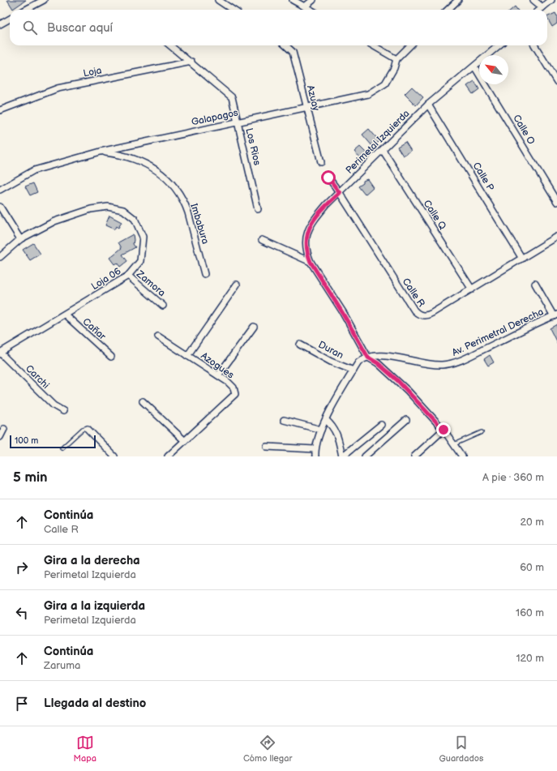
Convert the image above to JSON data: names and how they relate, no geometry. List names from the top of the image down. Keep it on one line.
{"streets":{"street":["Loja","Azuay","Galapagos","Calle O","Perimetal Izquierda","Los Rios","Calle P","Calle Q","Imbabura","Loja 06","Zamora","Calle R","Cañar","Av. Perimetral Derecha","Duran","Azogues","Carchi"]},"crossings":[["Loja","Los Rios"],["Azuay","Galapagos"],["Galapagos","Los Rios"],["Galapagos","Imbabura"],["Calle O","Perimetal Izquierda"],["Perimetal Izquierda","Calle P"],["Perimetal Izquierda","Calle Q"],["Perimetal Izquierda","Calle R"],["Perimetal Izquierda","Av. Perimetral Derecha"],["Calle P","Calle R"],["Calle Q","Calle R"],["Loja 06","Zamora"],["Loja 06","Cañar"],["Loja 06","Carchi"]],"scale_bar":"100 m","north":"top left","page":{"search":"Buscar aquí","scale":"100 m","heading":["5 min","A pie · 360 m"],"list":[["Continúa","Calle R","20 m"],["Gira a la derecha","Perimetal Izquierda","60 m"],["Gira a la izquierda","Perimetal Izquierda","160 m"],["Continúa","Zaruma","120 m"],"Llegada al destino"],"nav":["Mapa","Cómo llegar","Guardados"]}}
